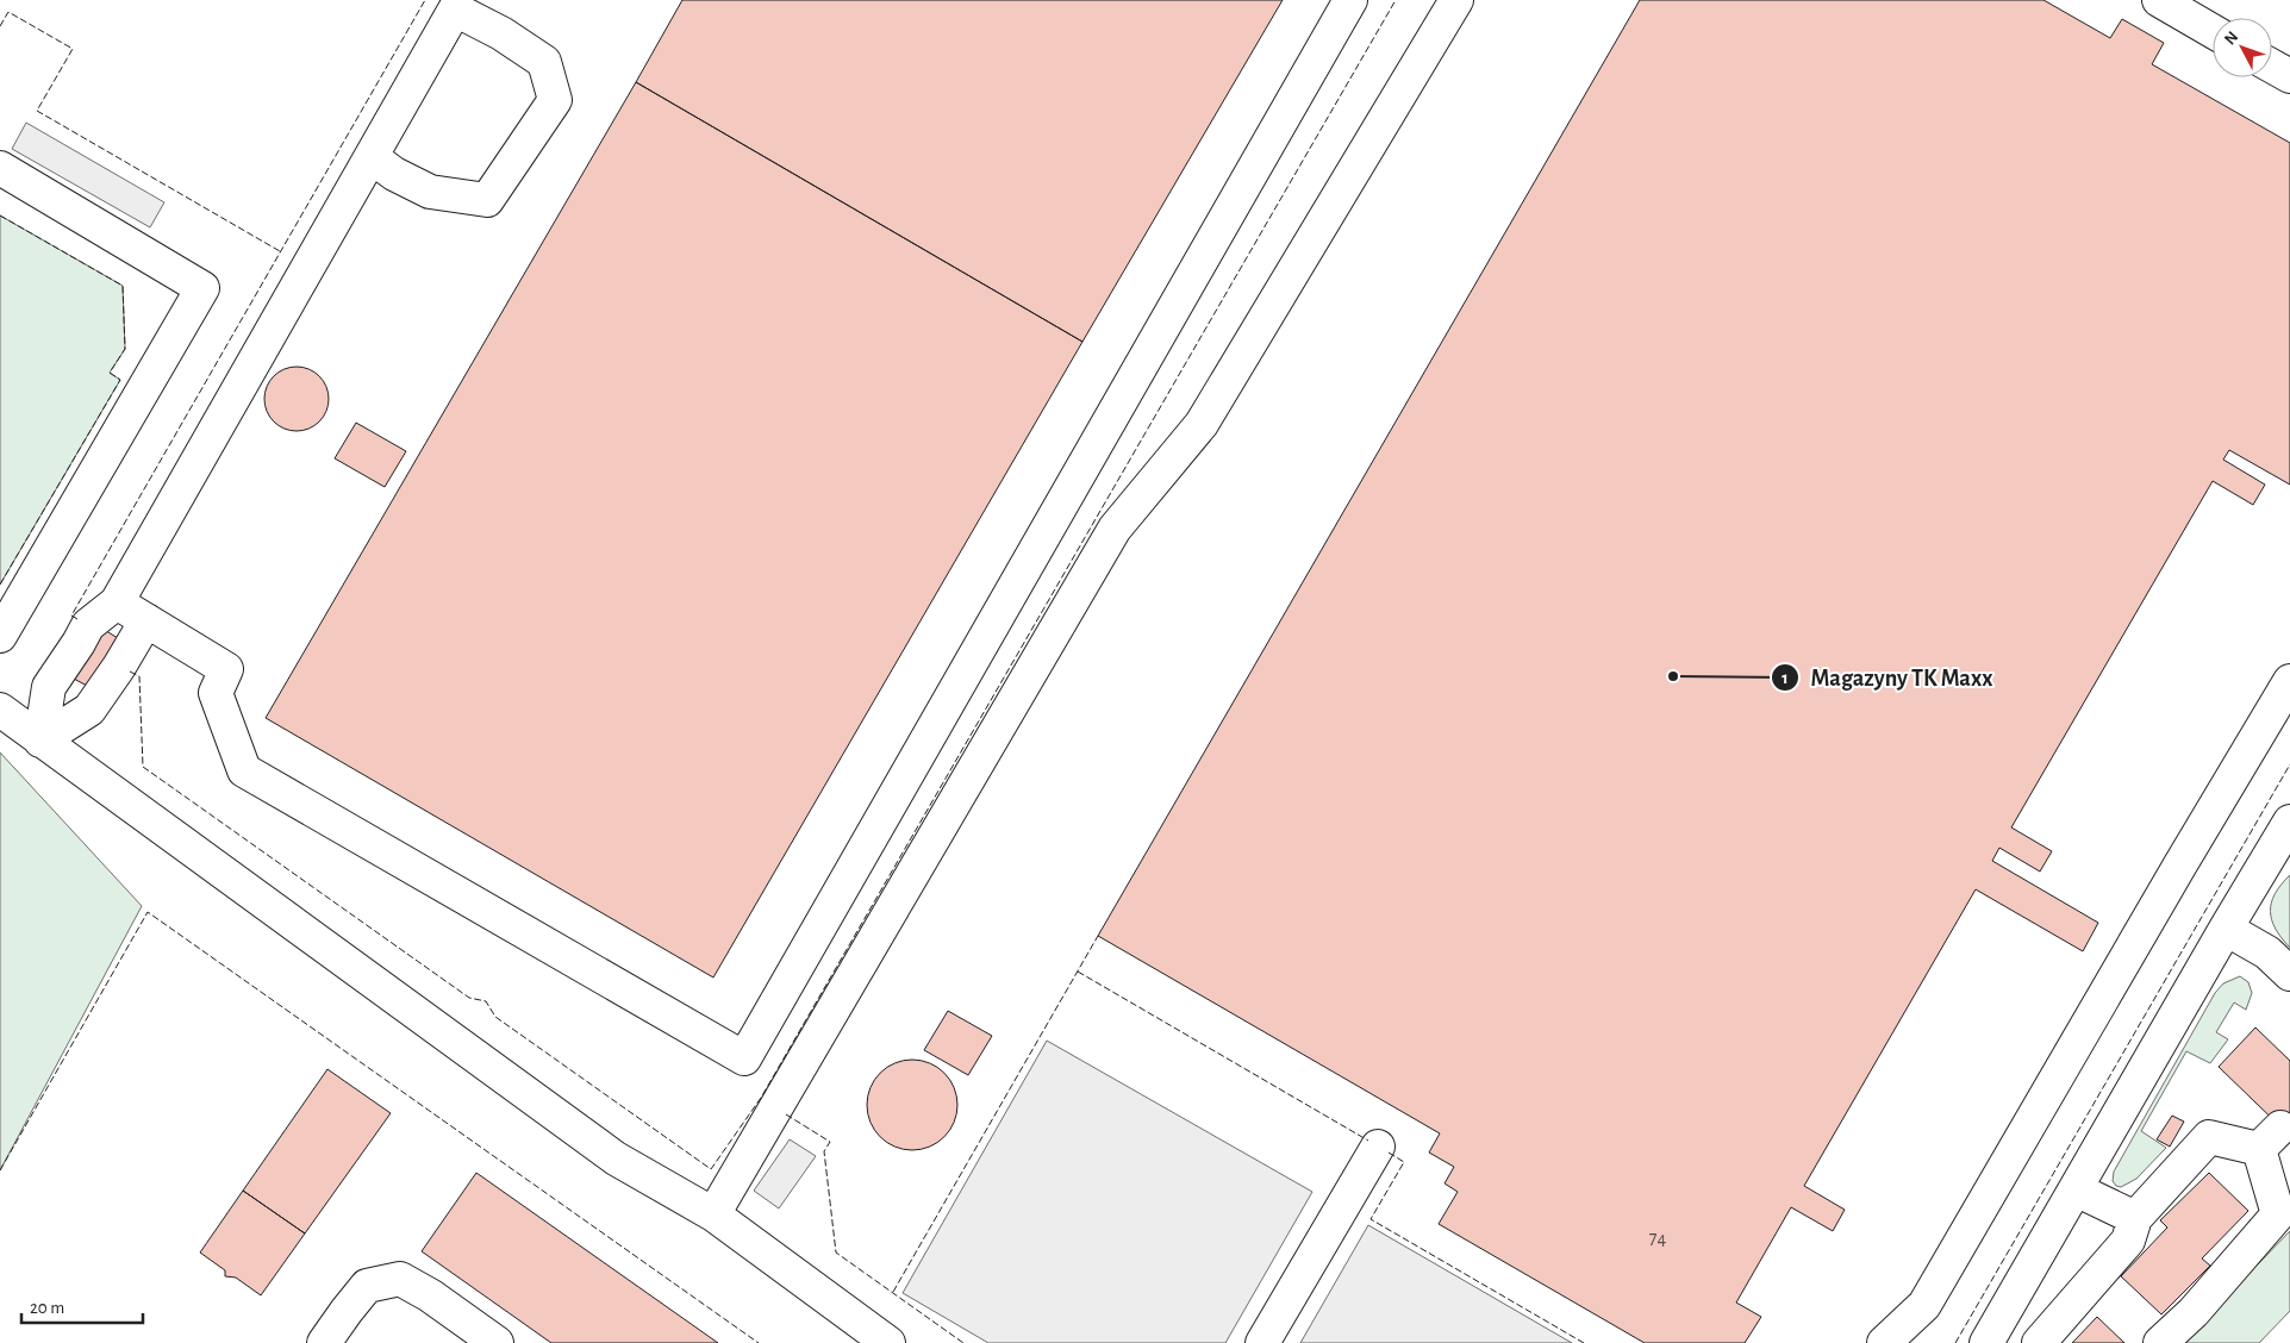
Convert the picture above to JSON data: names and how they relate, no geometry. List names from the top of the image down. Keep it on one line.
{"places":["Magazyny TK Maxx"],"house_numbers":["74"],"scale_bar":"20 m","north":"top left"}
